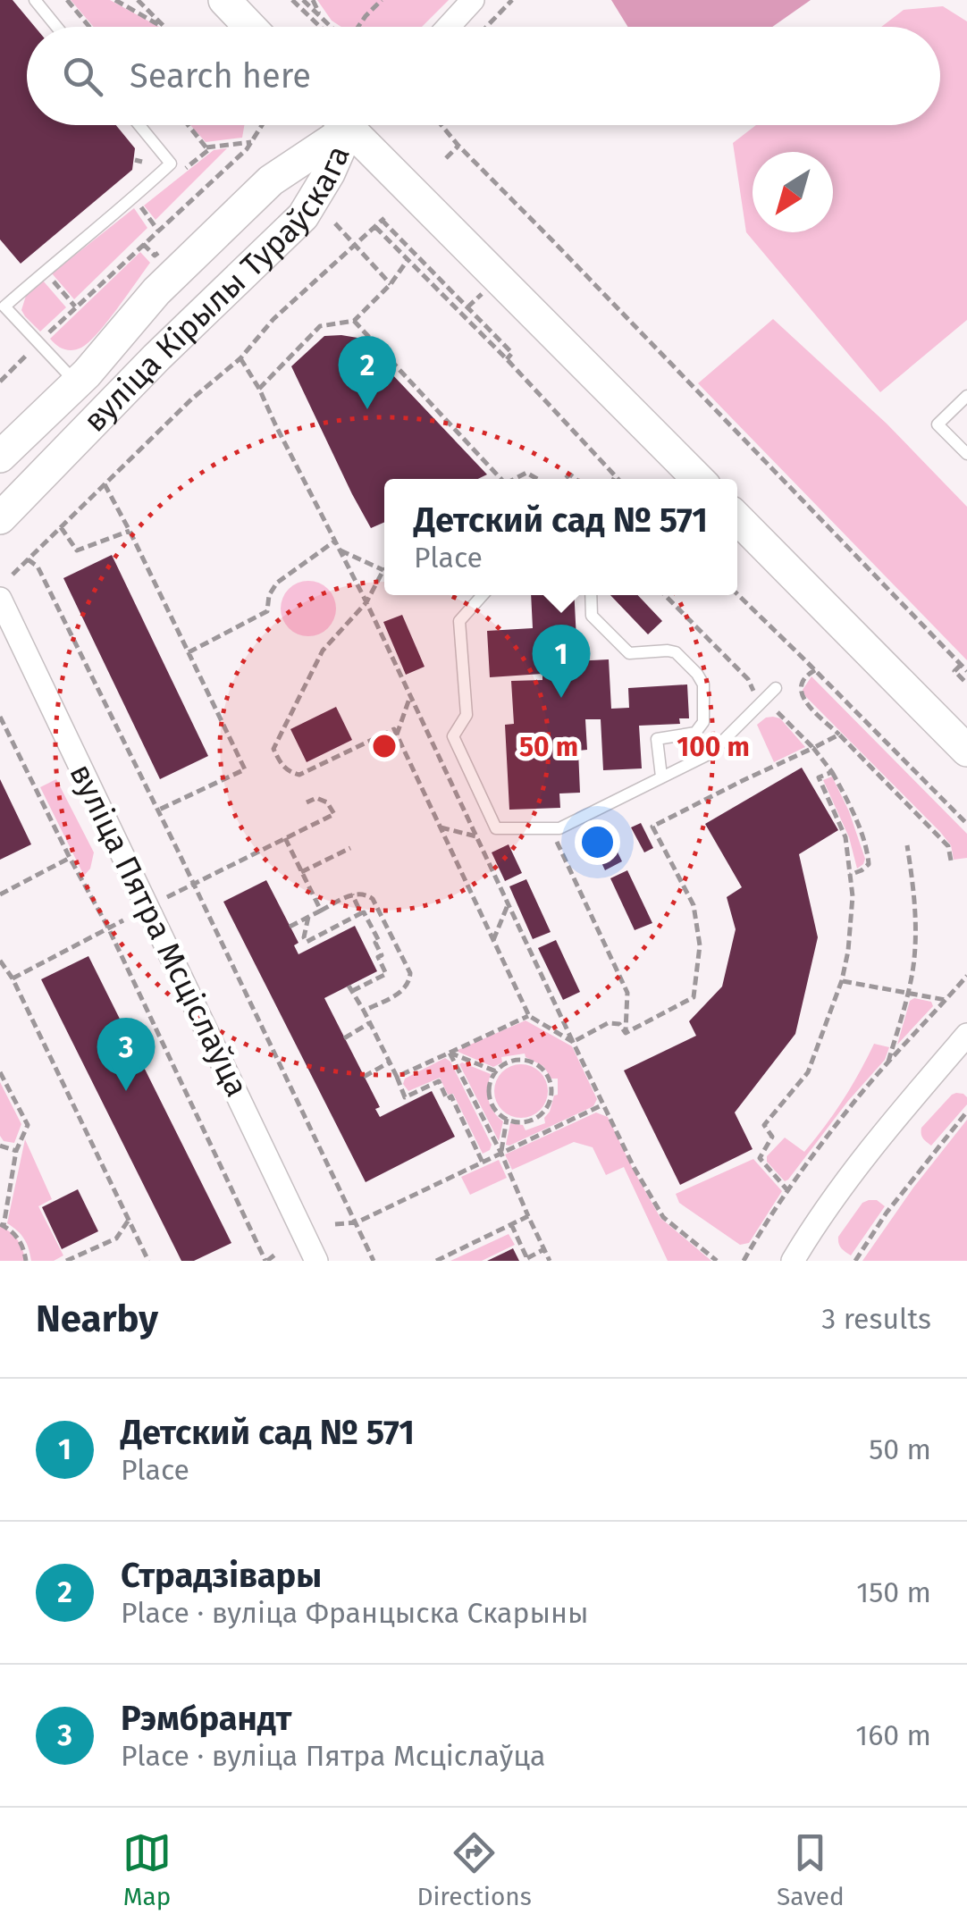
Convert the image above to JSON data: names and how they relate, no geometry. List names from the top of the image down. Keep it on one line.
{"streets":{"main road":["вуліца Кірылы Тураўскага"],"street":["вуліца Пятра Мсціслаўца"]},"north":"bottom left","page":{"search":"Search here","pins":["2","1","3"],"popup":["Детский сад № 571","Place"],"heading":["Nearby","3 results"],"list":[{"mark":"1","name":"Детский сад № 571","note":"Place","value":"50 m"},{"mark":"2","name":"Страдзівары","note":"Place · вуліца Францыска Скарыны","value":"150 m"},{"mark":"3","name":"Рэмбрандт","note":"Place · вуліца Пятра Мсціслаўца","value":"160 m"}],"nav":["Map","Directions","Saved"]},"rings":["50 m","100 m"]}
